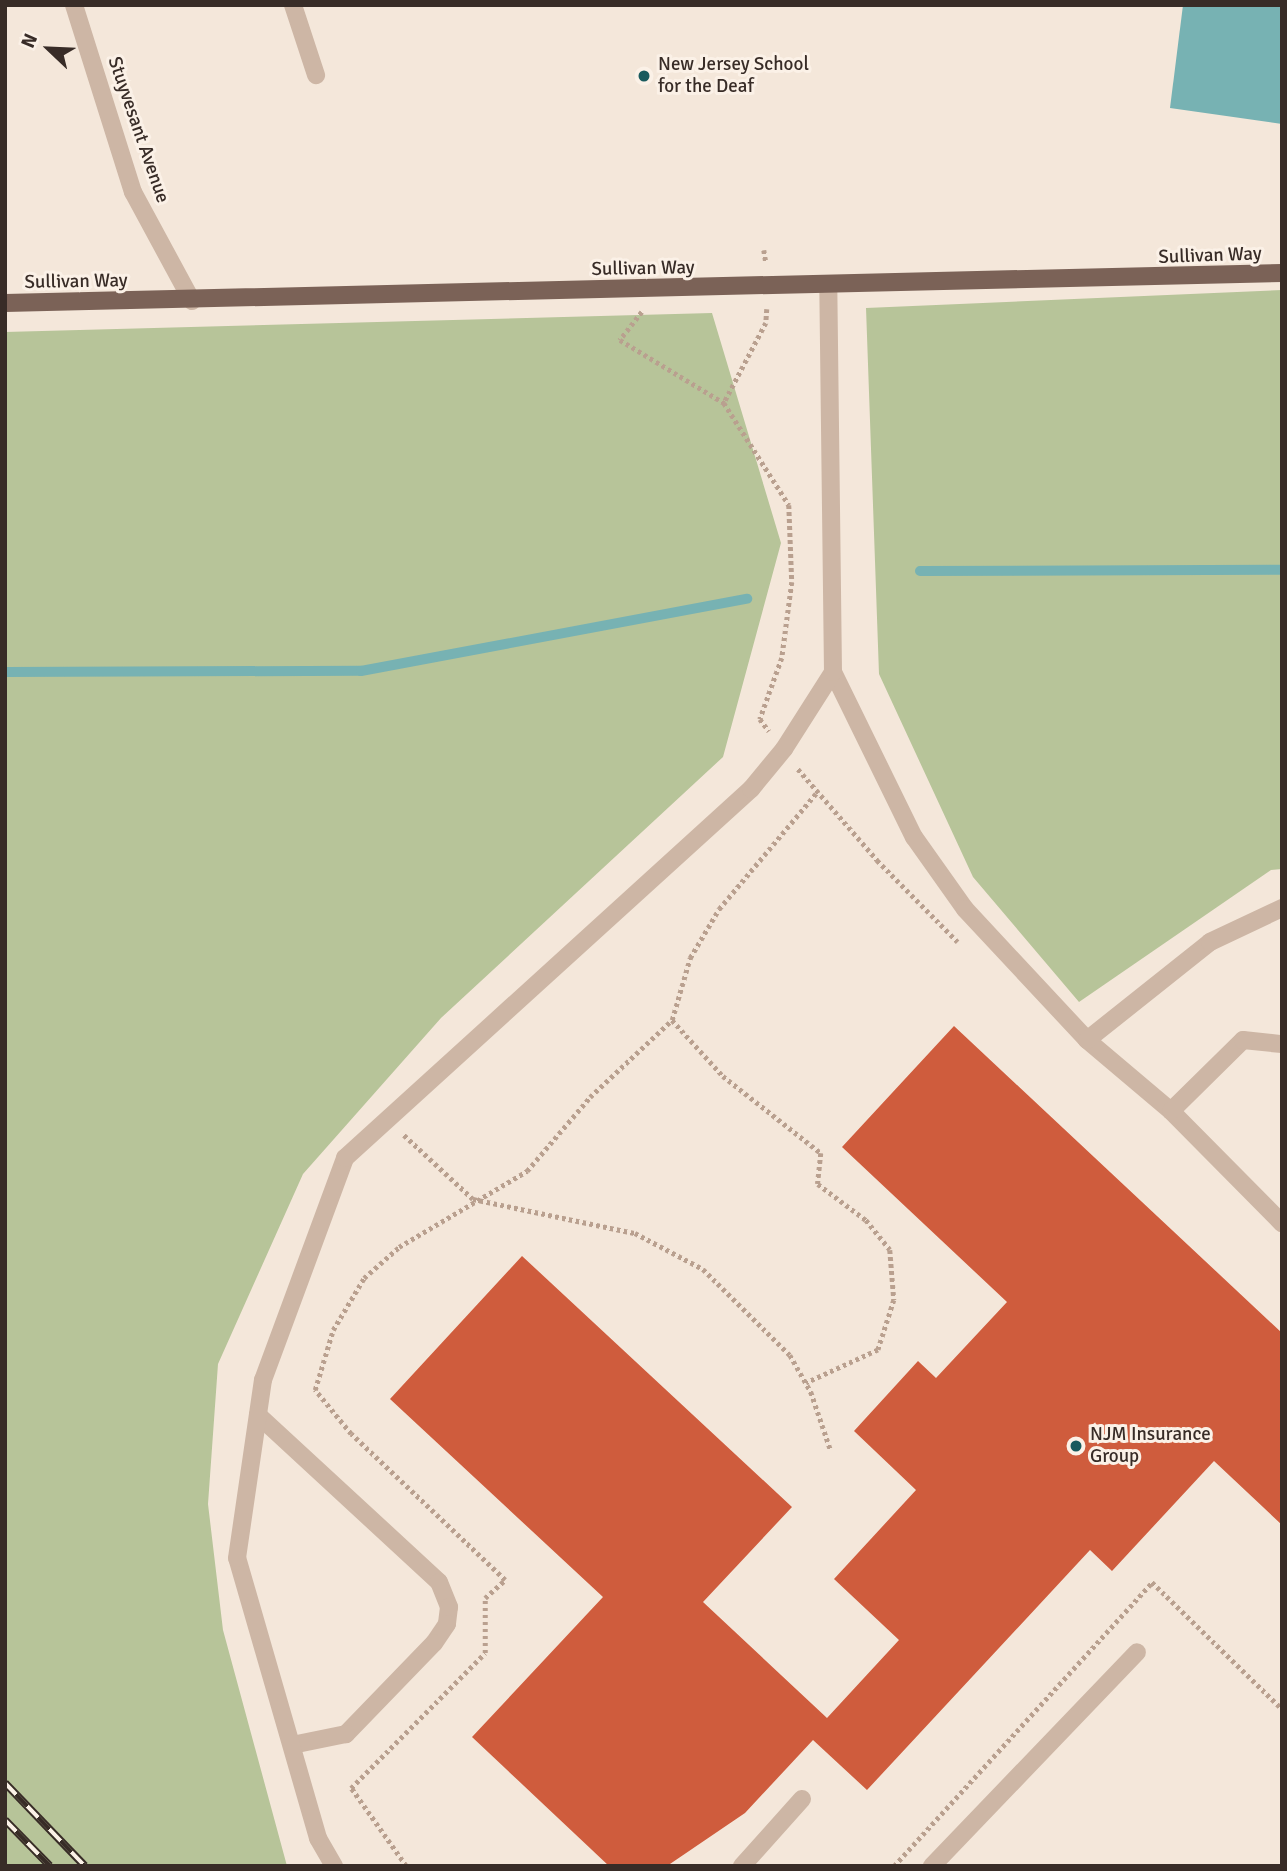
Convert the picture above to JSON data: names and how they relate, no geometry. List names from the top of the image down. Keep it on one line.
{"streets":{"main road":["Sullivan Way"],"street":["Stuyvesant Avenue"]},"crossings":[["Stuyvesant Avenue","Sullivan Way"]],"places":["New Jersey School for the Deaf","NJM Insurance Group"],"north":"top left"}
